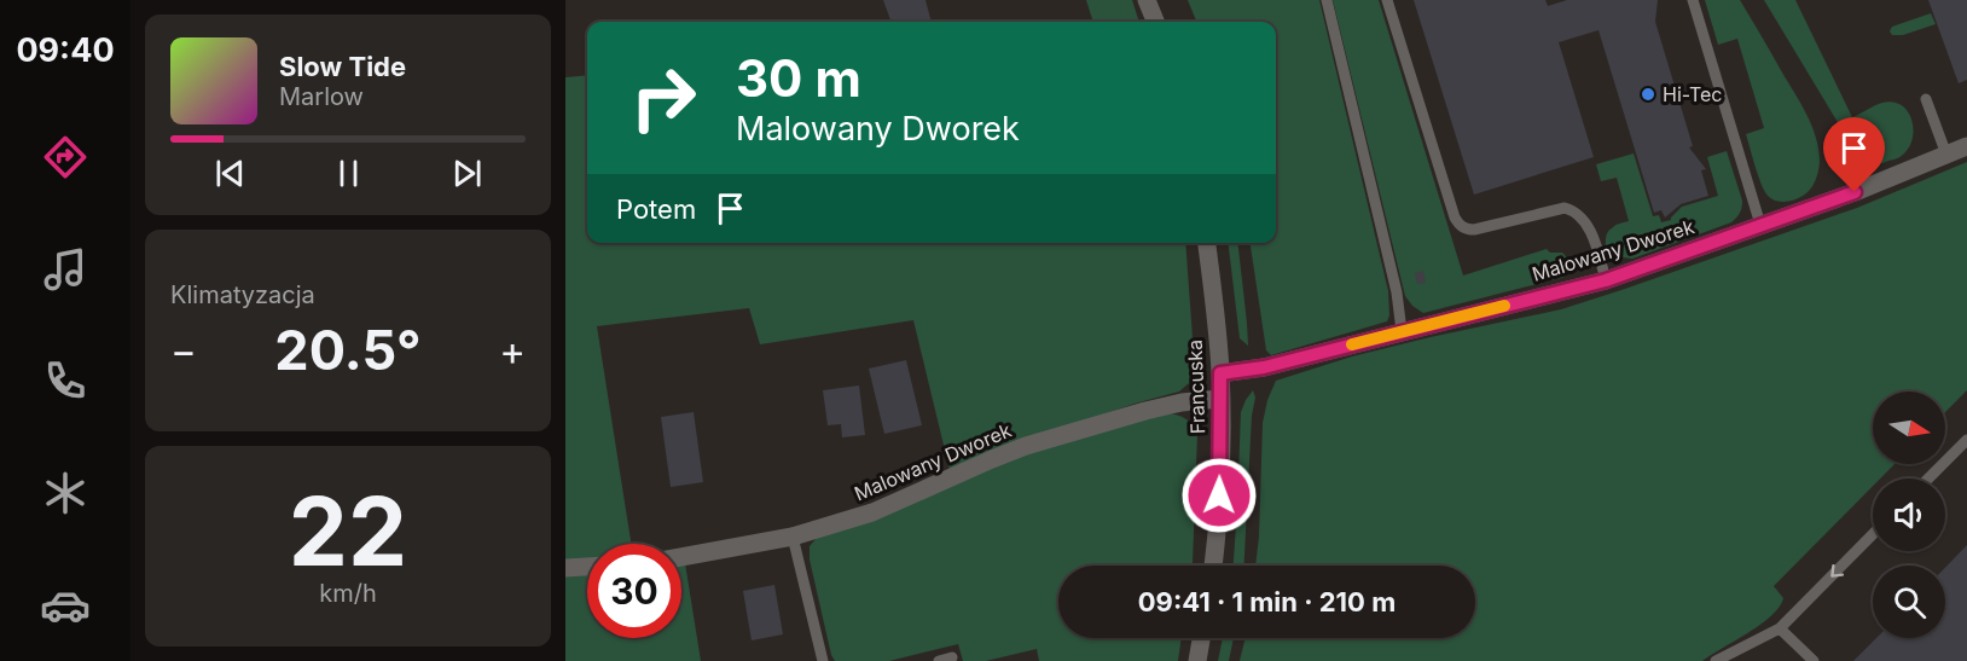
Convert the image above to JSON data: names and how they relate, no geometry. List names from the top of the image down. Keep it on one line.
{"streets":{"street":["Malowany Dworek","Francuska"]},"crossings":[["Malowany Dworek","Francuska"]],"places":["Hi-Tec"],"north":"right","page":{"tabs":"09:40","turn":["30 m","Malowany Dworek"],"song":["Slow Tide","Marlow"],"then":"Potem","tile":["Klimatyzacja",["22","km/h"]],"heat":["−","20.5°","+"],"limit":"30","trip":"09:41 · 1 min · 210 m"}}
